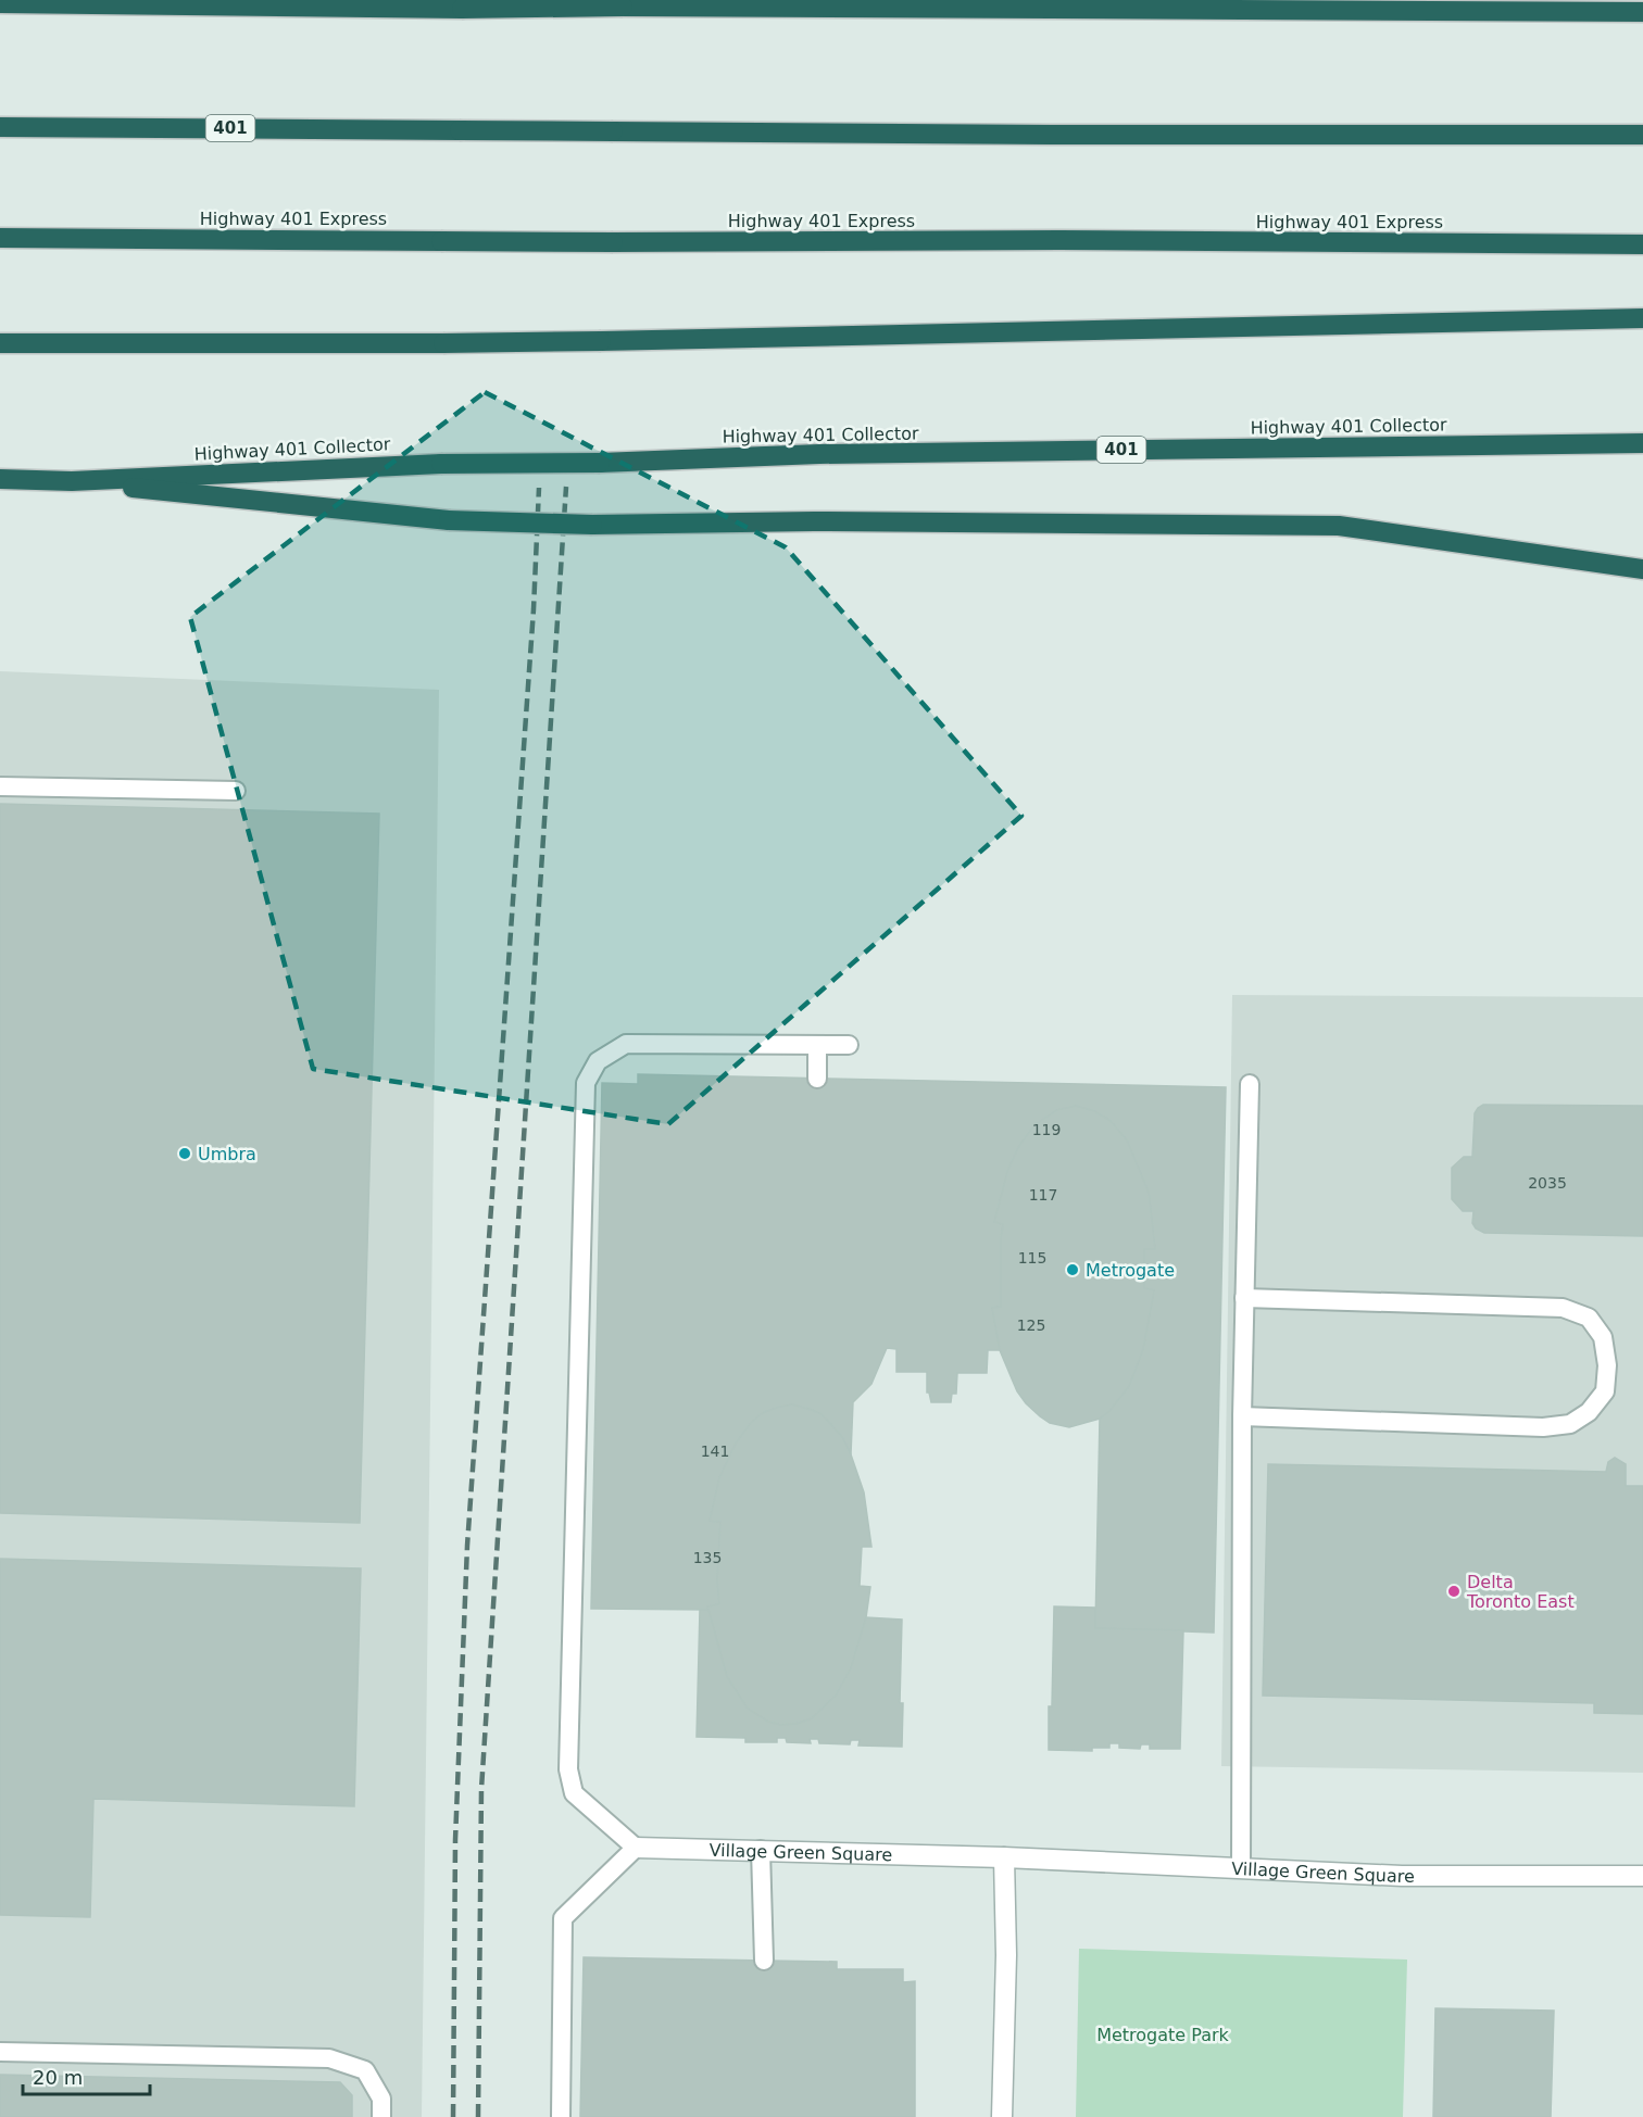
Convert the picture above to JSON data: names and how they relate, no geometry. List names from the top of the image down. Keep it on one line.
{"streets":{"highway":["401","Highway 401 Express","Highway 401 Collector"],"street":["Village Green Square"]},"parks":["Metrogate Park"],"places":["Umbra","Metrogate","Delta Toronto East"],"house_numbers":["119","2035","117","115","125","141","135"],"scale_bar":"20 m"}
